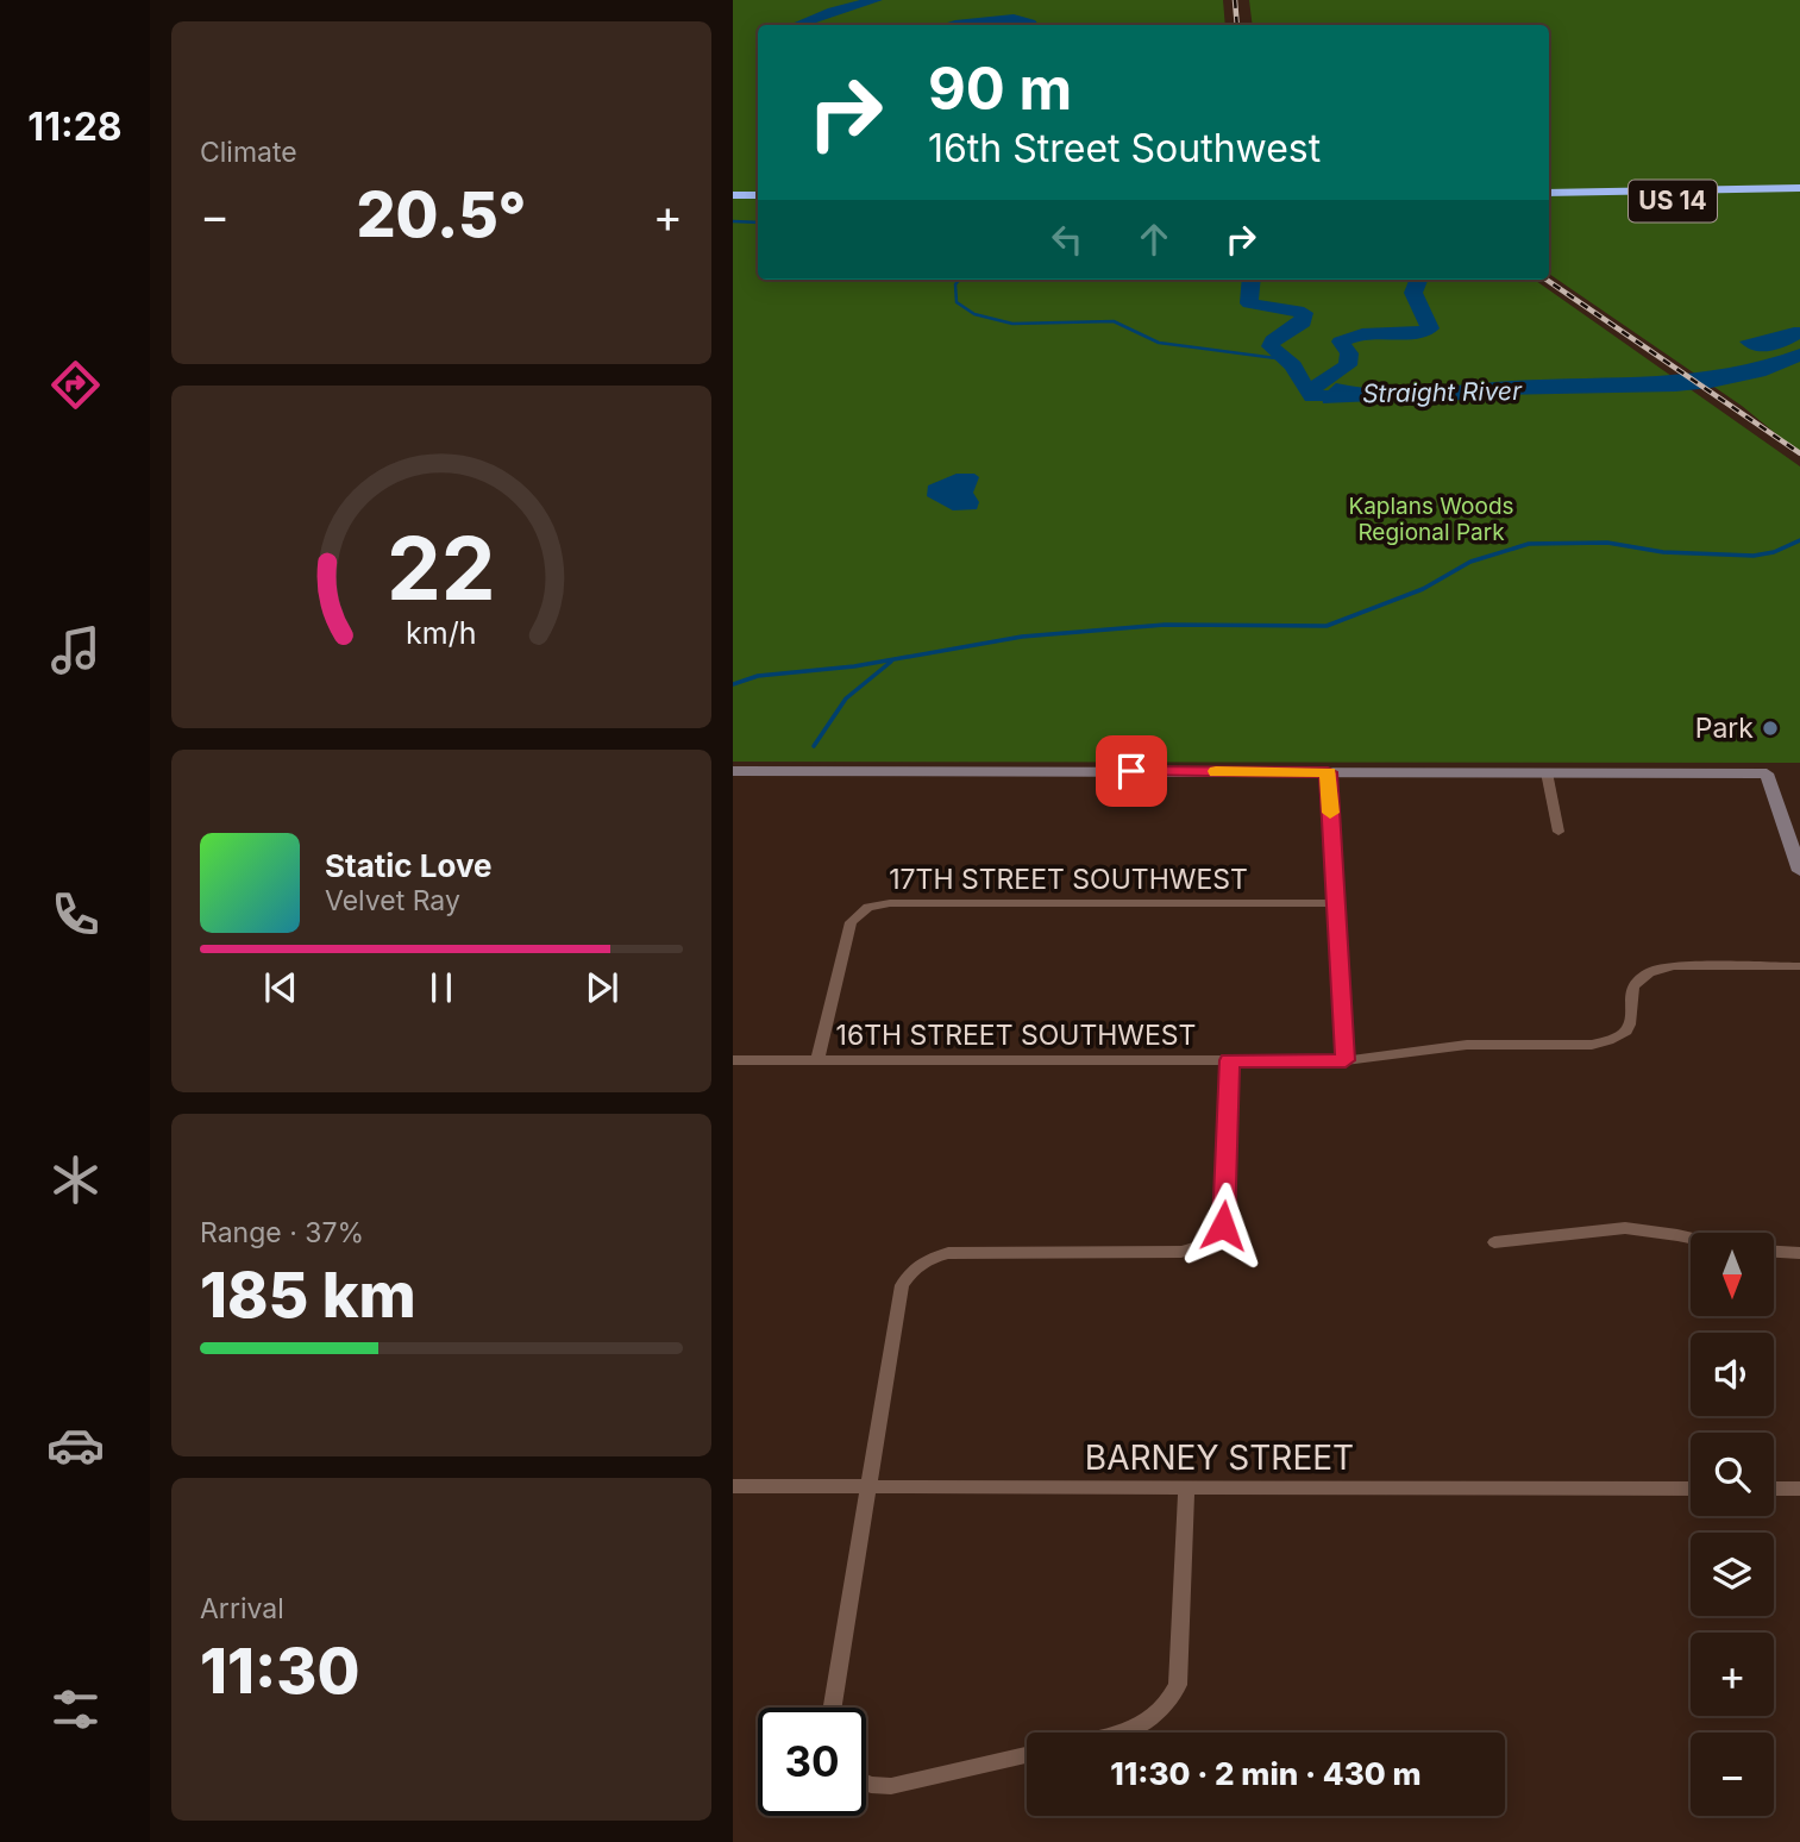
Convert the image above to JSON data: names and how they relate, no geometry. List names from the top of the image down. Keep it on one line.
{"streets":{"highway":["US 14"],"street":["17TH STREET SOUTHWEST","16TH STREET SOUTHWEST","BARNEY STREET"]},"crossings":[["17TH STREET SOUTHWEST","16TH STREET SOUTHWEST"]],"water":["Straight River"],"parks":["Kaplans Woods Regional Park"],"places":["Park"],"north":"bottom","page":{"tabs":"11:28","tile":["Climate",["Range · 37%","185 km"],["Arrival","11:30"]],"turn":["90 m","16th Street Southwest"],"heat":["−","20.5°","+"],"song":["Static Love","Velvet Ray"],"map_buttons":["+","−"],"limit":"30","trip":"11:30 · 2 min · 430 m","gauge":["22","km/h"]}}
